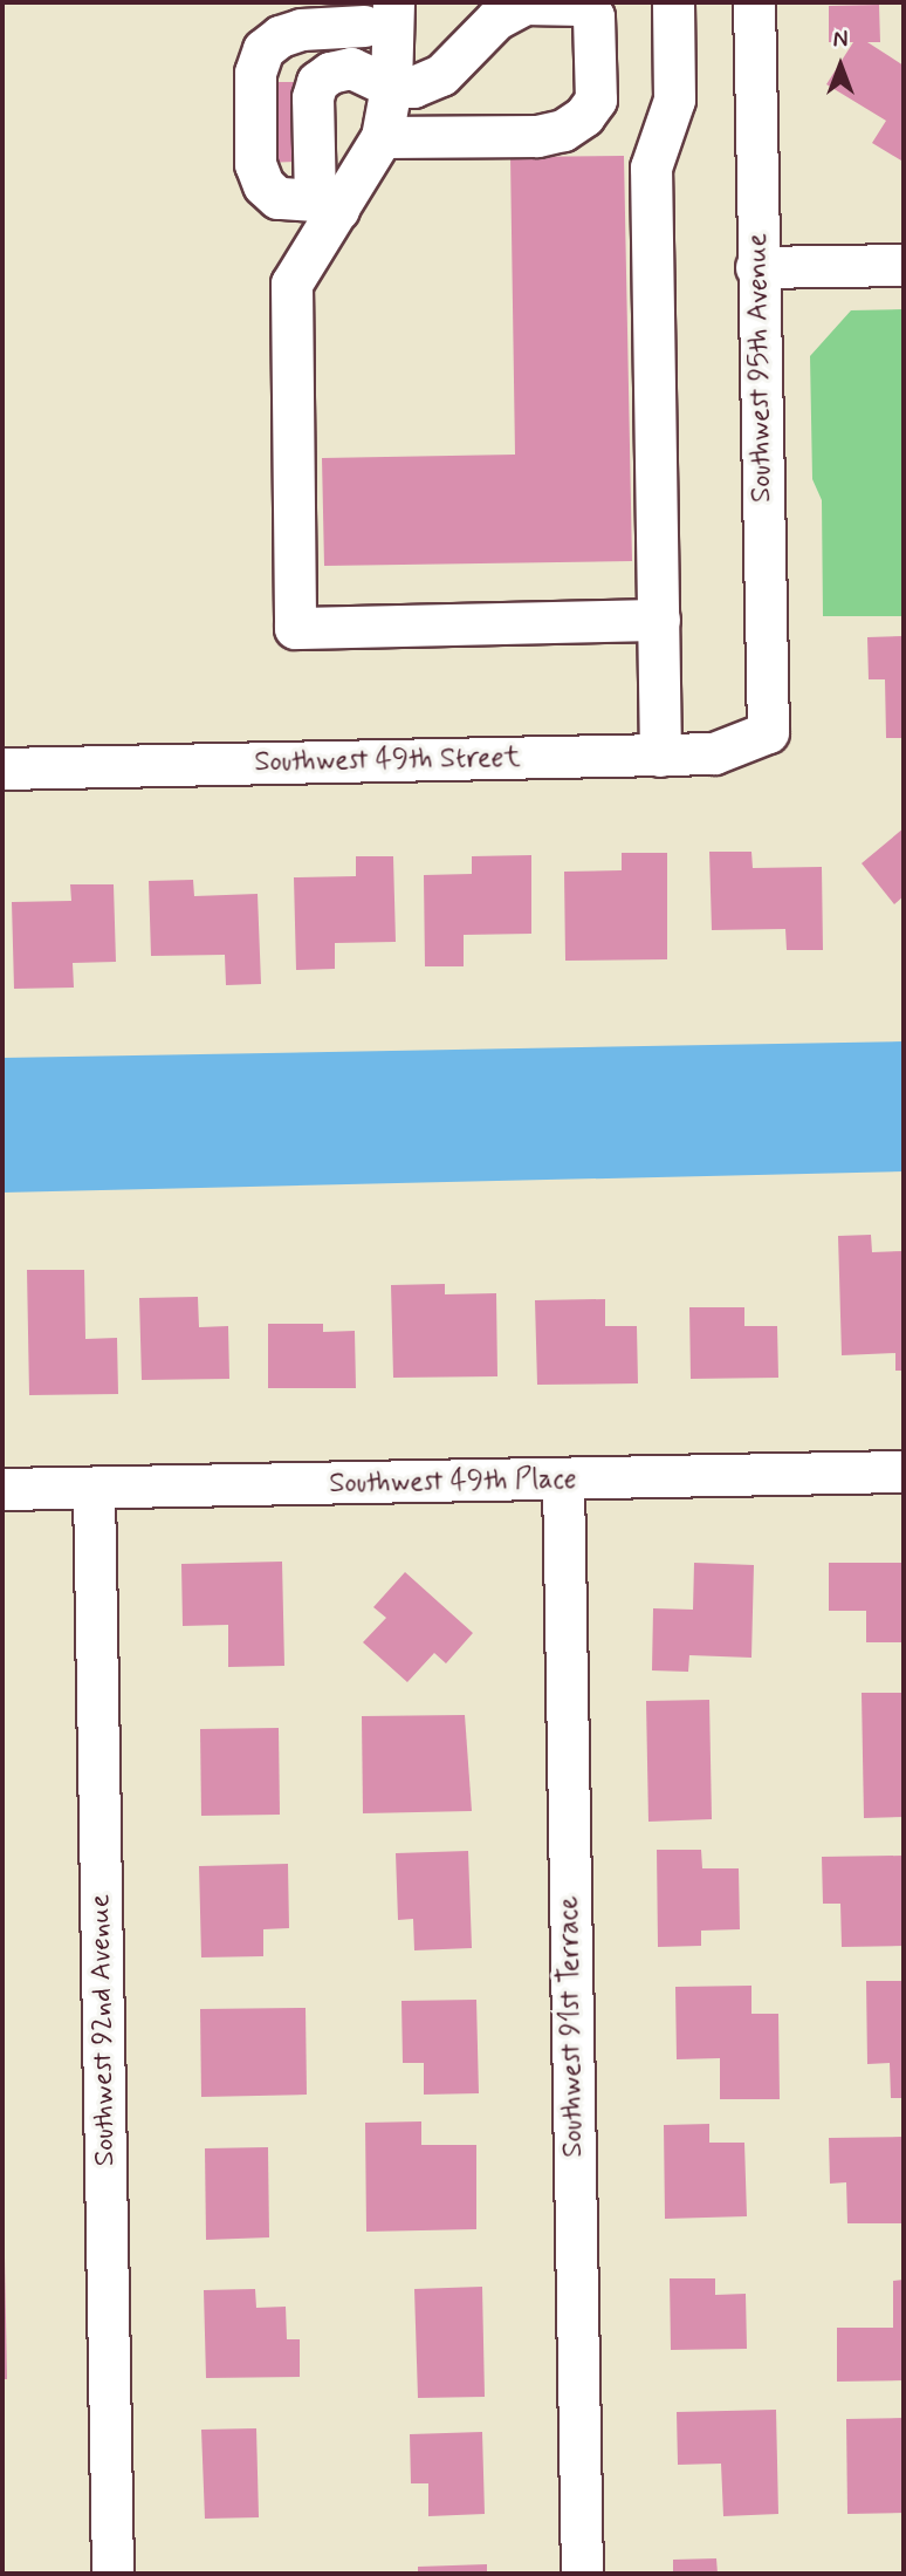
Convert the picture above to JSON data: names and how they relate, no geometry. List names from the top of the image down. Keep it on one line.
{"streets":{"street":["Southwest 95th Avenue","Southwest 49th Street","Southwest 49th Place","Southwest 91st Terrace","Southwest 92nd Avenue"]},"crossings":[["Southwest 95th Avenue","Southwest 49th Street"],["Southwest 49th Place","Southwest 91st Terrace"],["Southwest 49th Place","Southwest 92nd Avenue"]],"north":"top"}
